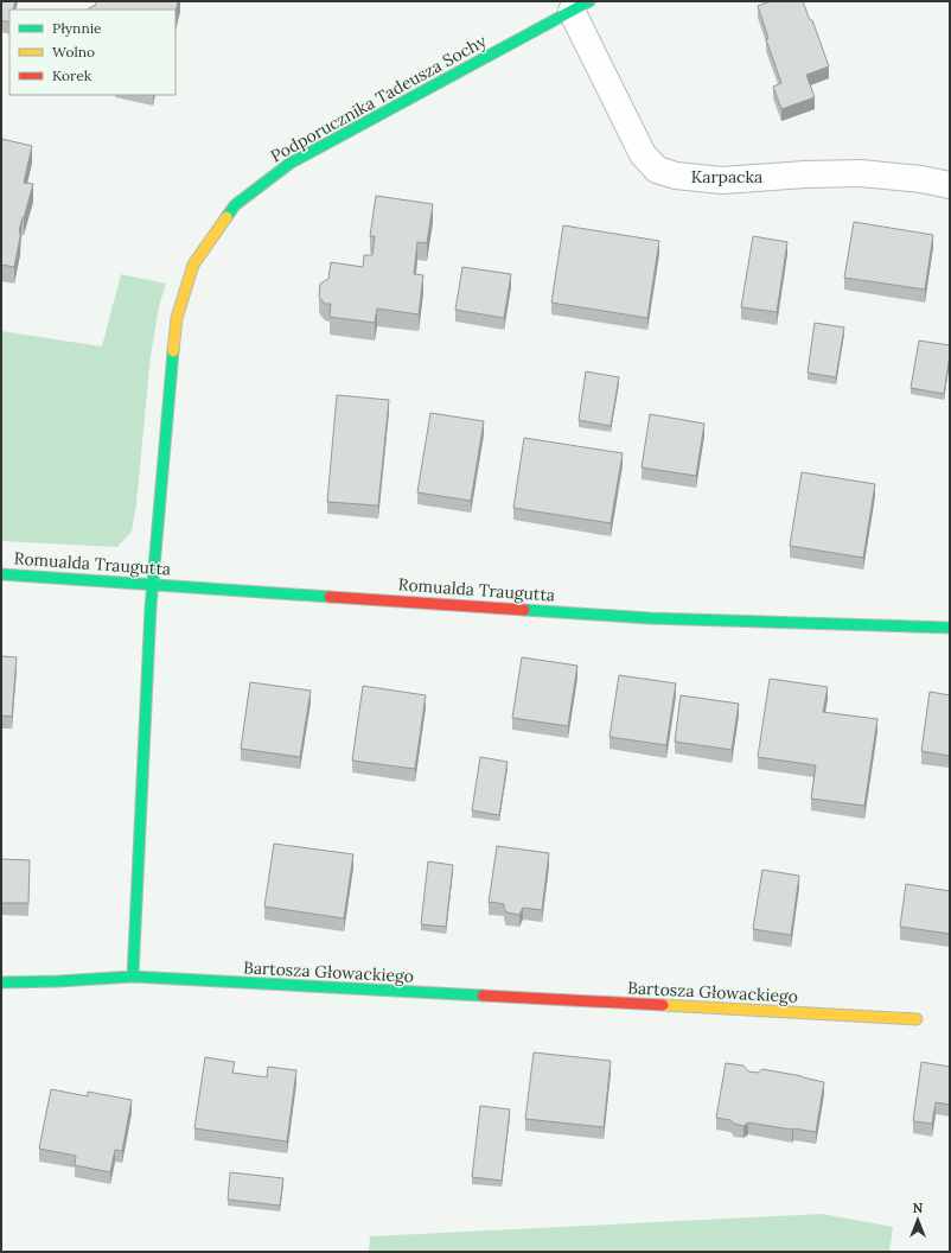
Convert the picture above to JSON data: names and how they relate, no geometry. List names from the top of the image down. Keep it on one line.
{"streets":{"street":["Podporucznika Tadeusza Sochy","Karpacka","Romualda Traugutta","Bartosza Głowackiego"]},"crossings":[["Podporucznika Tadeusza Sochy","Karpacka"],["Podporucznika Tadeusza Sochy","Romualda Traugutta"]],"legend":["Płynnie","Wolno","Korek"],"north":"top"}
